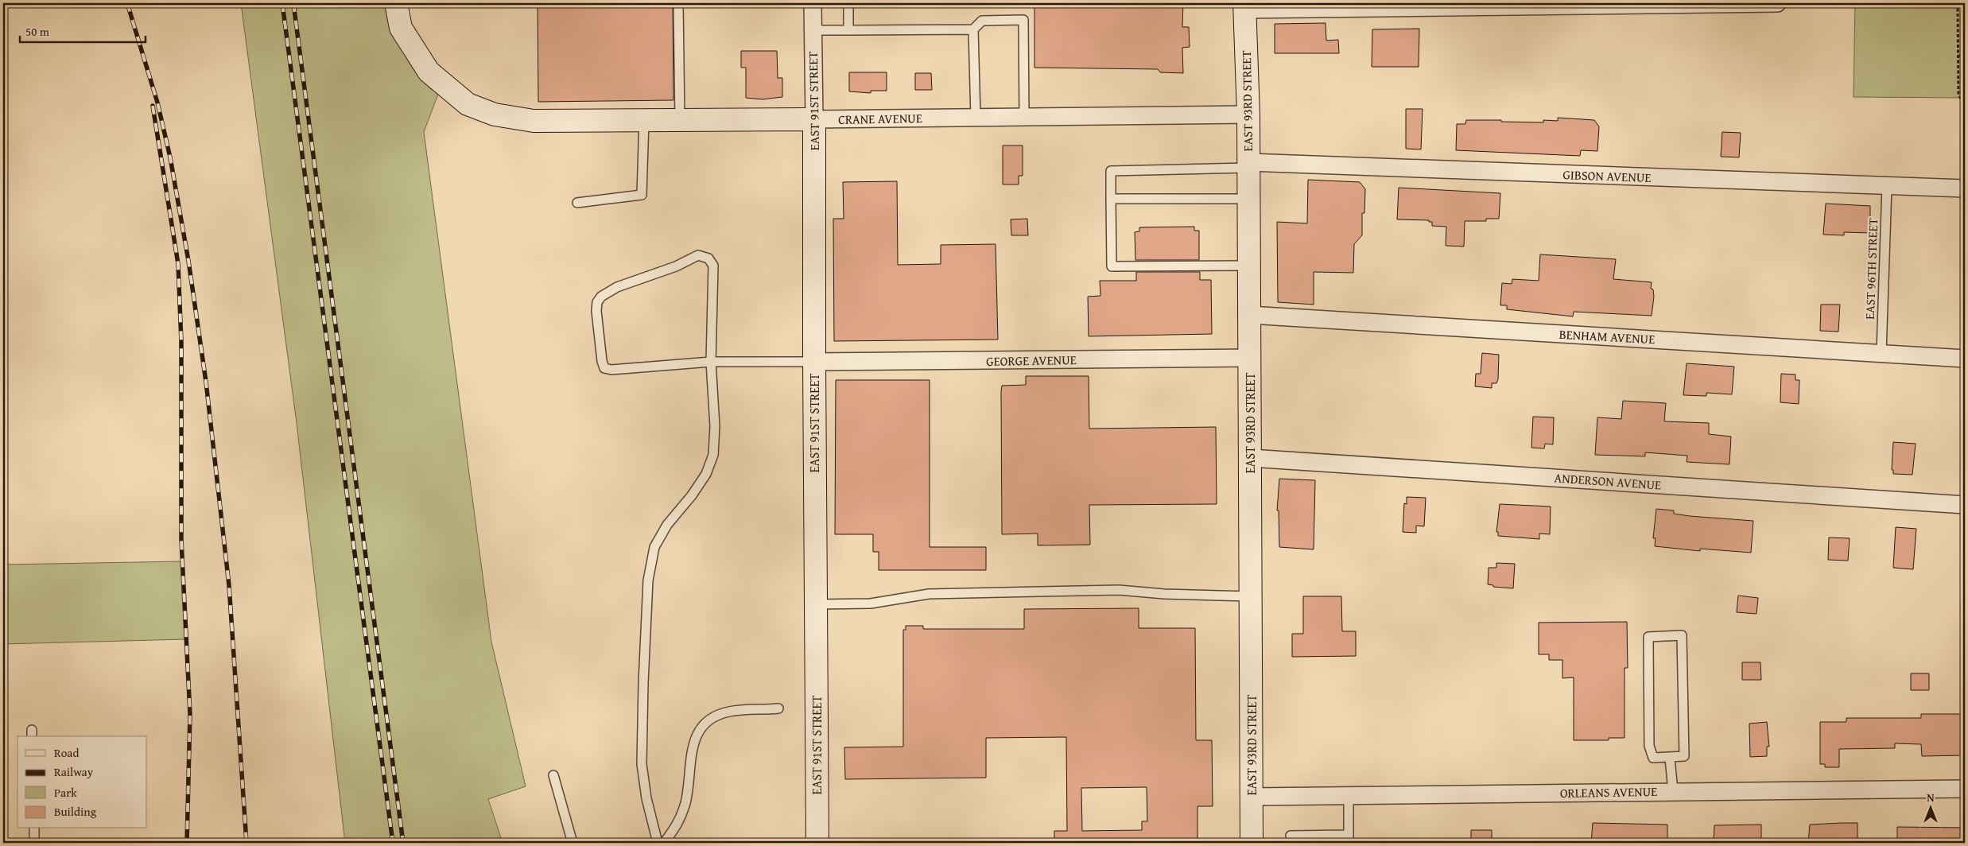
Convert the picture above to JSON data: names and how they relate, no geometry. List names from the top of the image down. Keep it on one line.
{"streets":{"street":["EAST 91ST STREET","EAST 93RD STREET","CRANE AVENUE","GIBSON AVENUE","BENHAM AVENUE","GEORGE AVENUE","ANDERSON AVENUE","ORLEANS AVENUE"],"lane":["EAST 96TH STREET"]},"crossings":[["EAST 91ST STREET","CRANE AVENUE"],["EAST 91ST STREET","GEORGE AVENUE"],["EAST 93RD STREET","CRANE AVENUE"],["EAST 93RD STREET","GIBSON AVENUE"],["EAST 93RD STREET","BENHAM AVENUE"],["EAST 93RD STREET","GEORGE AVENUE"],["EAST 93RD STREET","ANDERSON AVENUE"],["EAST 93RD STREET","ORLEANS AVENUE"],["GIBSON AVENUE","EAST 96TH STREET"],["EAST 96TH STREET","BENHAM AVENUE"]],"legend":["Road","Railway","Park","Building"],"scale_bar":"50 m","north":"top"}
